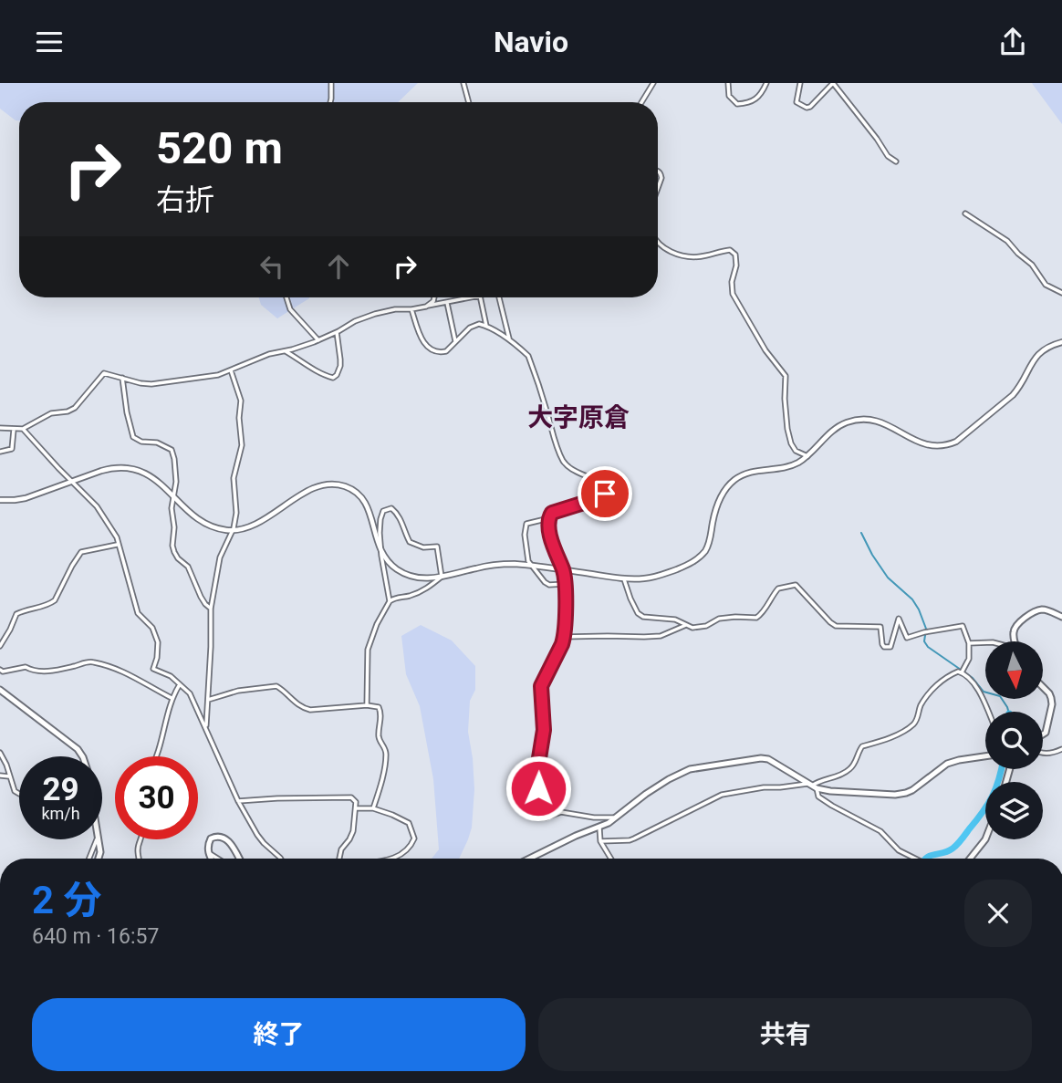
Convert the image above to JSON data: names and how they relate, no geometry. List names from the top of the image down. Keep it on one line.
{"districts":["大字原倉"],"north":"bottom","page":{"header":"Navio","turn":["520 m","右折"],"speed":"29 km/h","limit":"30","heading":["2 分","640 m · 16:57"],"buttons":["終了","共有"]}}
